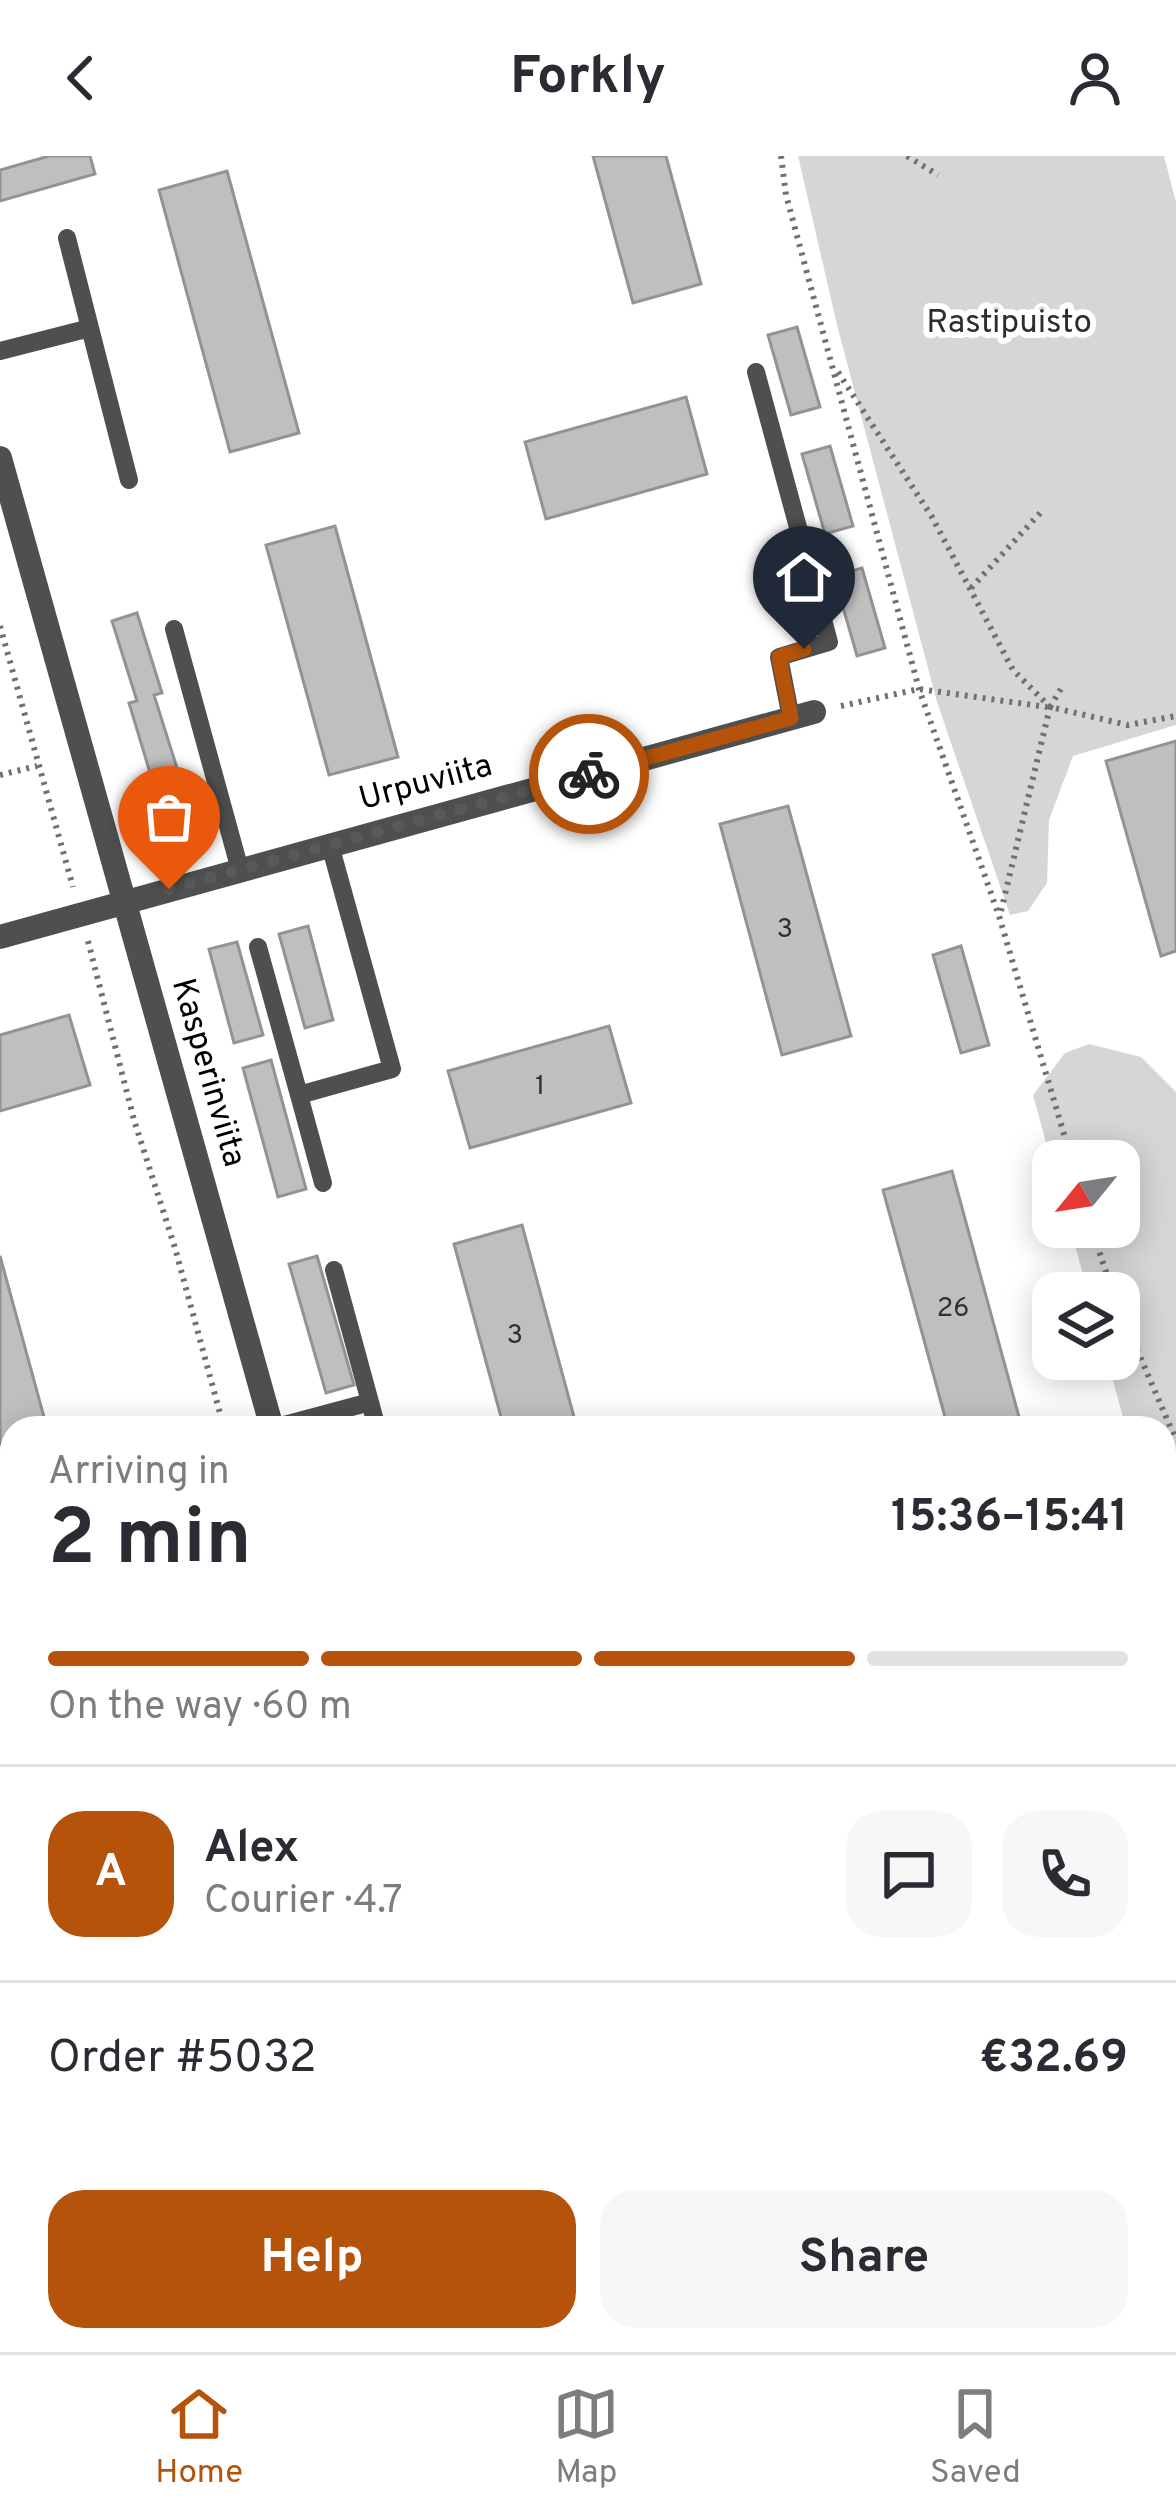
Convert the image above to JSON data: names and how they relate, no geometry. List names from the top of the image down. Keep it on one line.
{"streets":{"street":["Urpuviita","Kasperinviita"]},"crossings":[["Urpuviita","Kasperinviita"]],"parks":["Rastipuisto"],"house_numbers":["3","1","26","3"],"north":"bottom left","page":{"header":"Forkly","heading":["2 min","Arriving in","15:36–15:41"],"panel":["Alex","Courier · 4.7","Order #5032","€32.69"],"bar":"On the way · 60 m","round":"A","buttons":["Help","Share"],"tabs":["Home","Map","Saved"]}}
